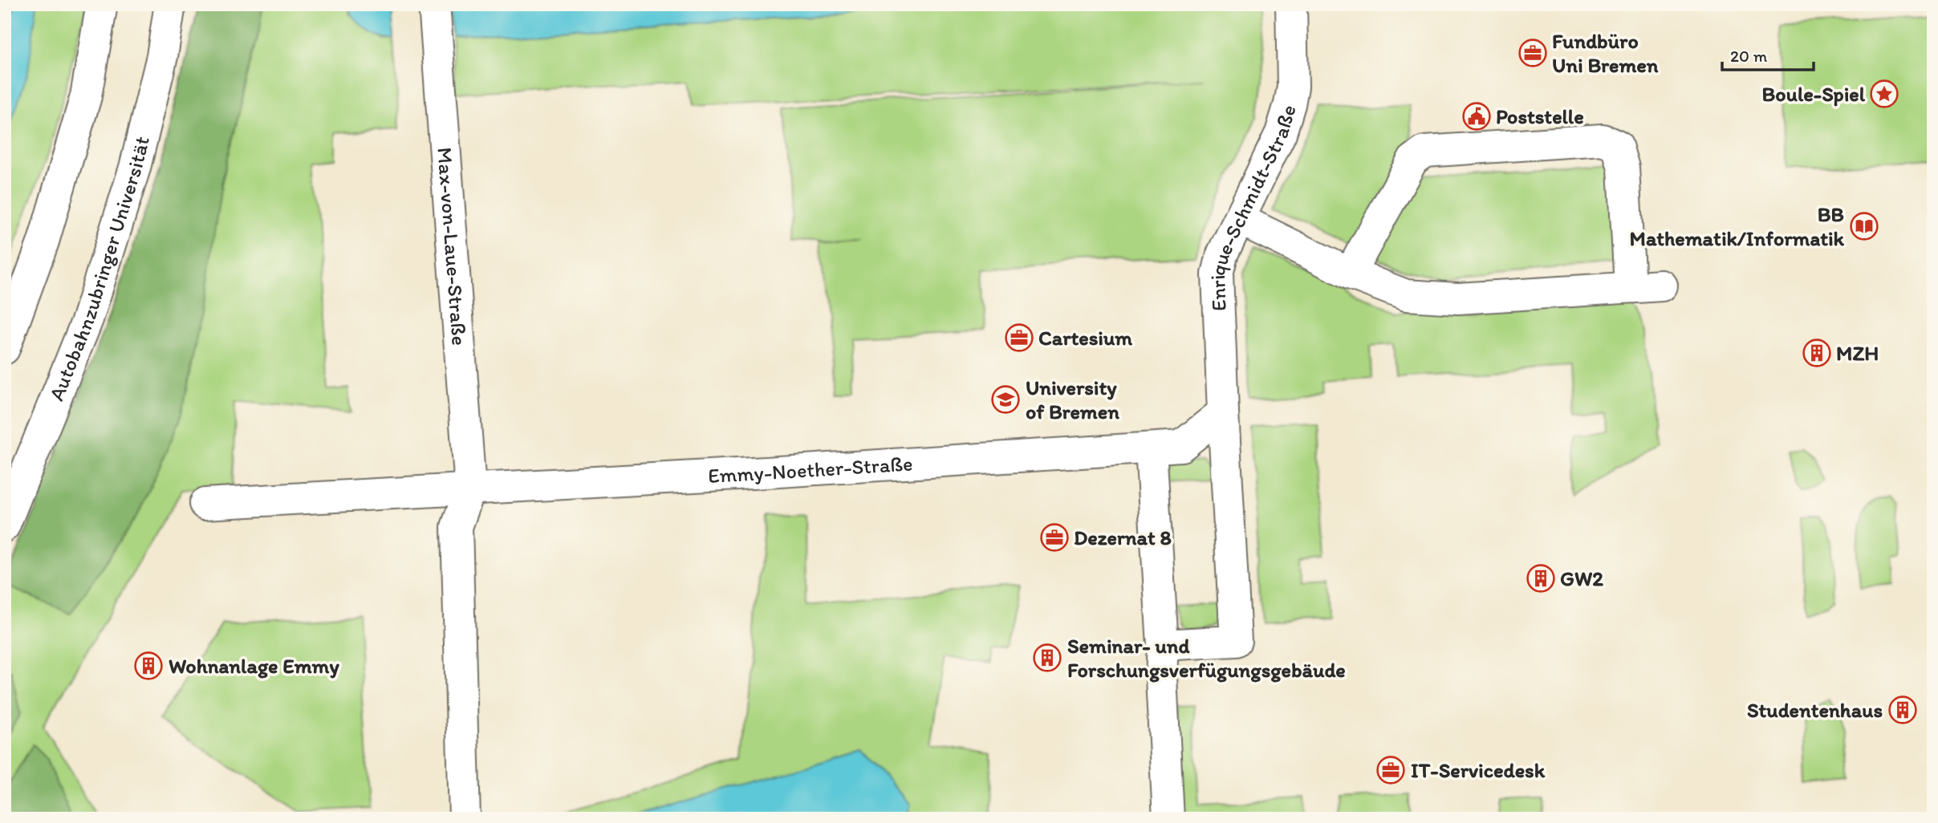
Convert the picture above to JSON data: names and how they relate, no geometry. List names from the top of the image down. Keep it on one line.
{"streets":{"street":["Enrique-Schmidt-Straße","Max-von-Laue-Straße","Autobahnzubringer Universität","Emmy-Noether-Straße"]},"crossings":[["Max-von-Laue-Straße","Emmy-Noether-Straße"]],"places":{"office":["Fundbüro Uni Bremen","Cartesium","Dezernat 8","IT-Servicedesk"],"place":["Boule-Spiel"],"public building":["Poststelle"],"library":["BB Mathematik/Informatik"],"building":["MZH","GW2","Seminar- und Forschungsverfügungsgebäude","Wohnanlage Emmy","Studentenhaus"],"school or university":["University of Bremen"]},"scale_bar":"20 m"}
